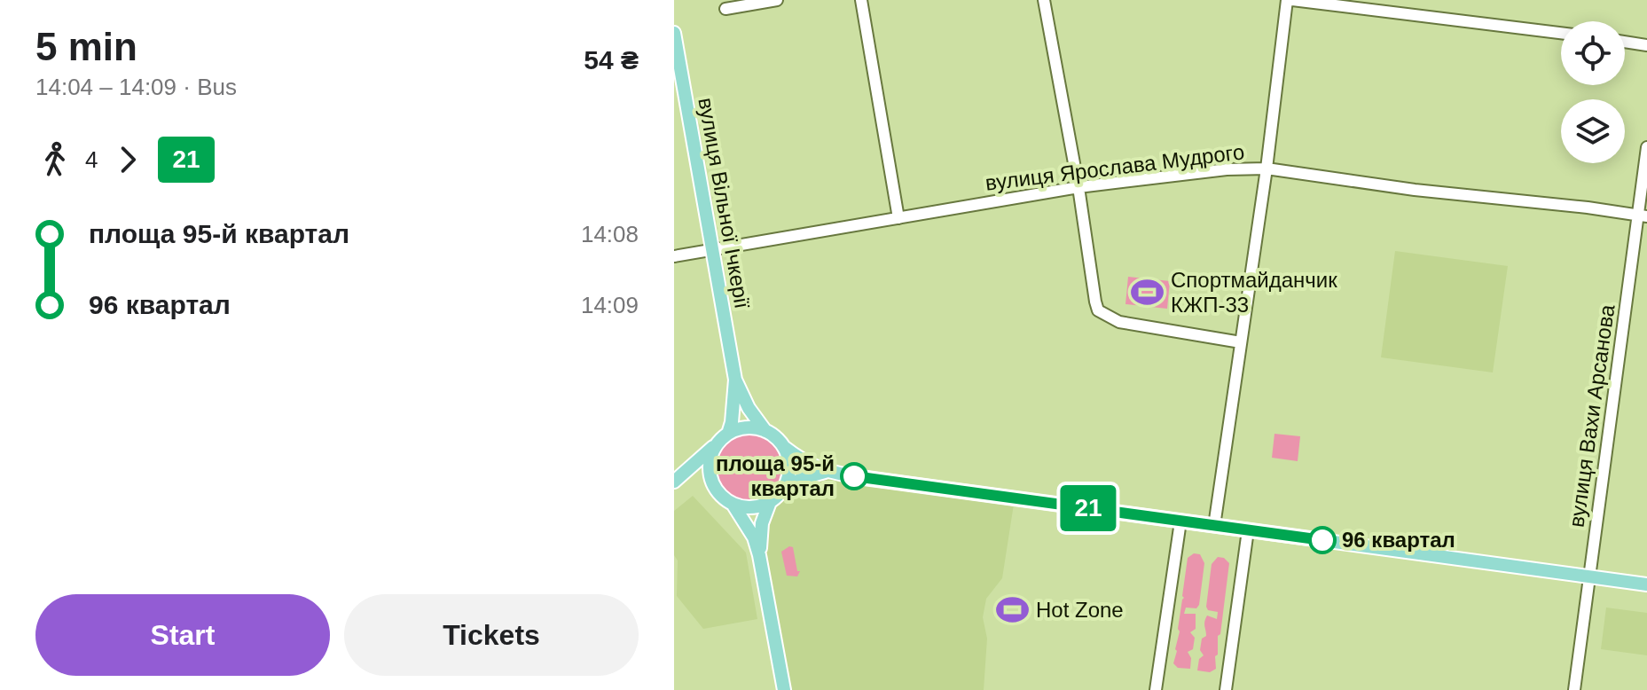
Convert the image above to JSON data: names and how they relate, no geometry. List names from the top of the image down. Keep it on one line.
{"streets":{"main road":["вулиця Вільної Ічкерії"],"street":["вулиця Ярослава Мудрого","вулиця Вахи Арсанова"]},"crossings":[["вулиця Ярослава Мудрого","вулиця Вільної Ічкерії"],["вулиця Ярослава Мудрого","вулиця Вахи Арсанова"]],"places":{"sports":["Спортмайданчик КЖП-33","Hot Zone"],"other":["площа 95-й квартал","96 квартал"]},"lines":["bus line 21"],"page":{"heading":["5 min","14:04 – 14:09 · Bus","54 ₴"],"on_map":"21","legs":["4","21"],"list":[{"name":"площа 95-й квартал","value":"14:08"},{"name":"96 квартал","value":"14:09"}],"buttons":["Start","Tickets"]}}
